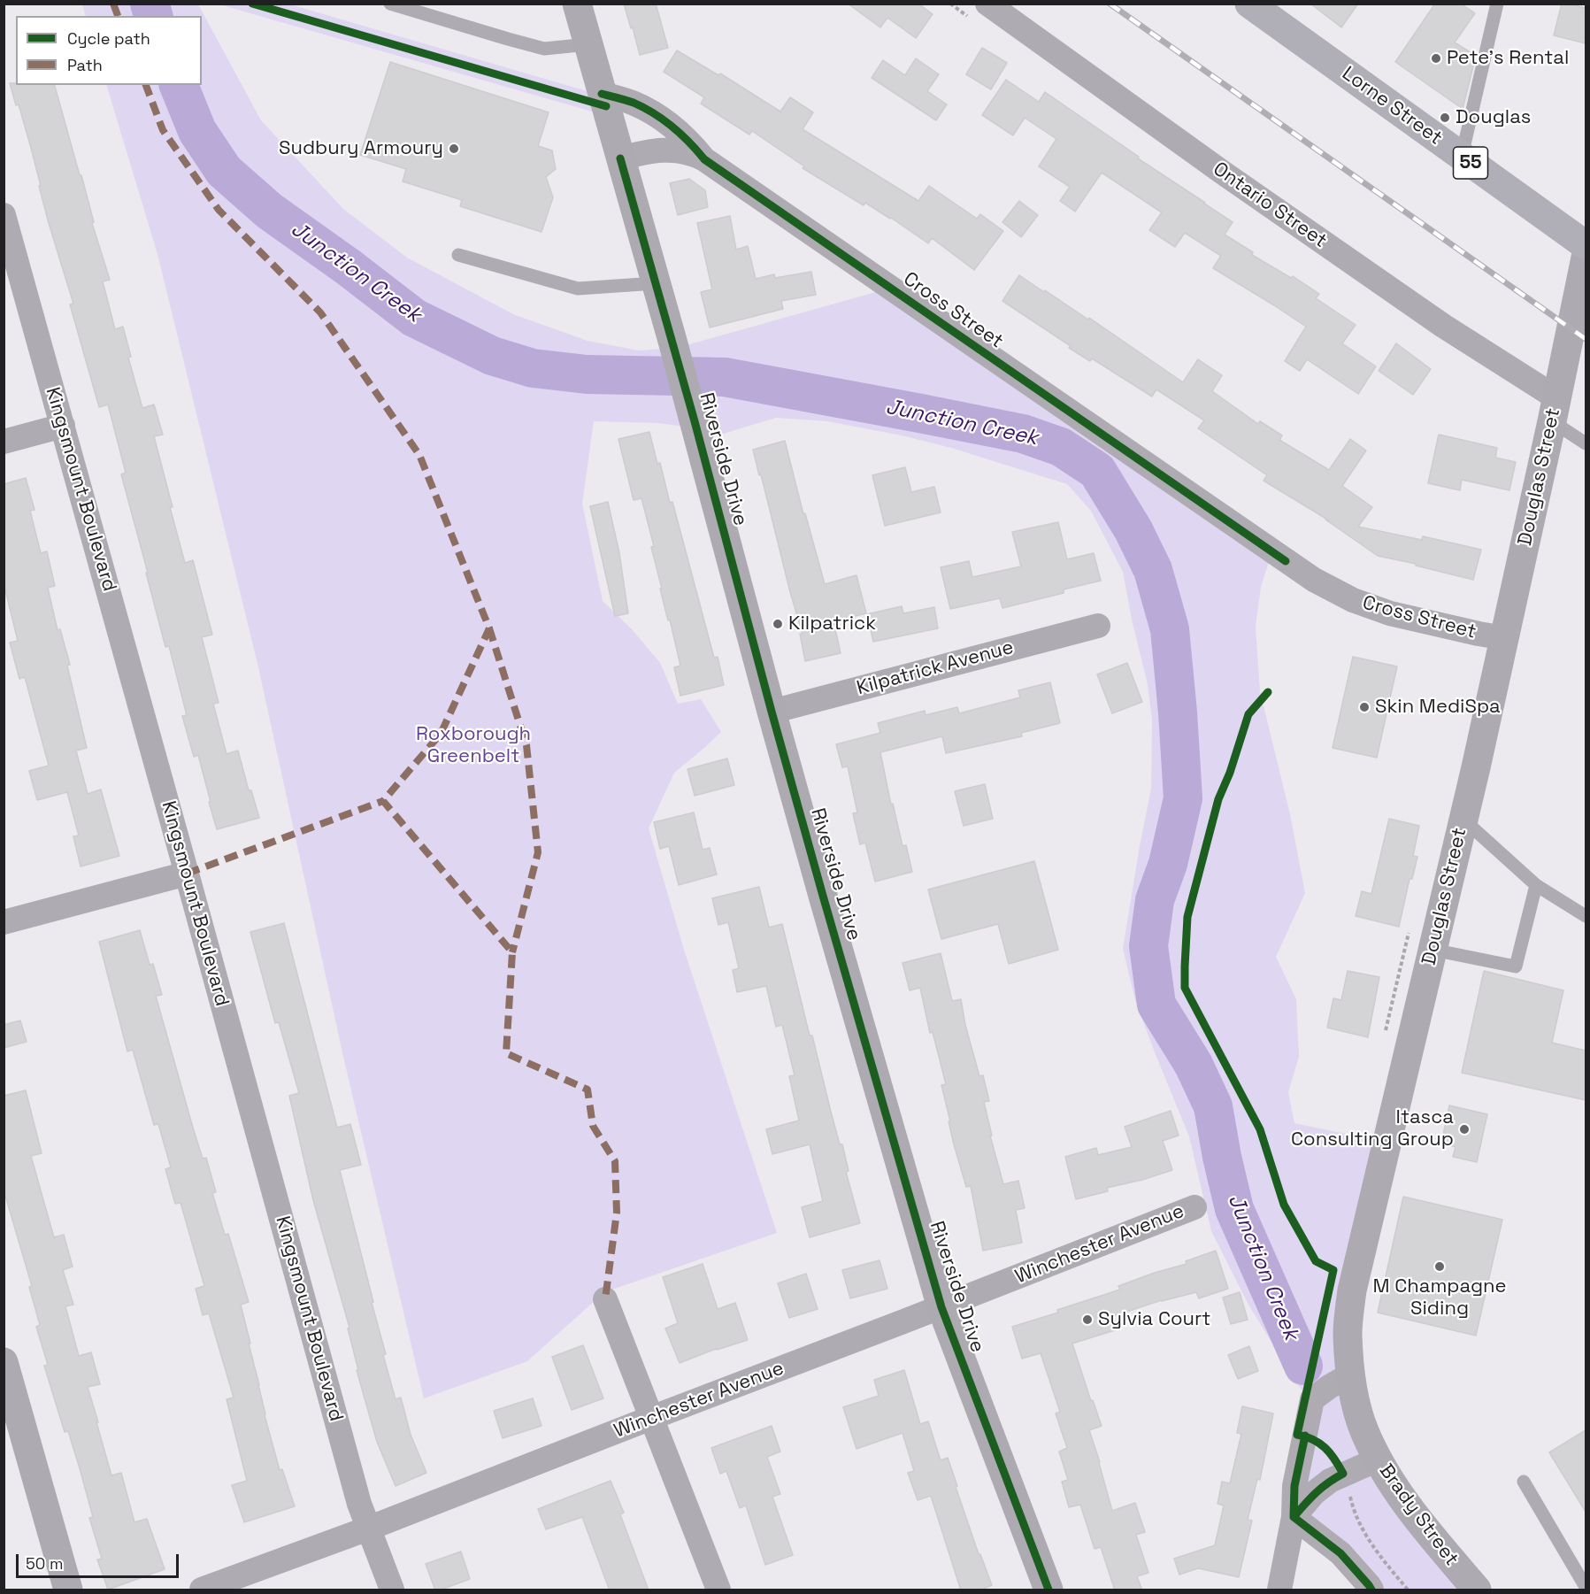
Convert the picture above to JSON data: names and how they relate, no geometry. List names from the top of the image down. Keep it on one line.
{"streets":{"main road":["Lorne Street","55"],"street":["Ontario Street","Cross Street","Riverside Drive","Douglas Street","Kingsmount Boulevard","Kilpatrick Avenue","Winchester Avenue","Brady Street"]},"crossings":[["Ontario Street","Douglas Street"],["Cross Street","Riverside Drive"],["Cross Street","Douglas Street"],["Riverside Drive","Kilpatrick Avenue"],["Riverside Drive","Winchester Avenue"],["Douglas Street","Brady Street"],["Kingsmount Boulevard","Winchester Avenue"]],"water":["Junction Creek"],"parks":["Roxborough Greenbelt"],"places":["Pete's Rental","Douglas","Sudbury Armoury","Kilpatrick","Skin MediSpa","Itasca Consulting Group","M Champagne Siding","Sylvia Court"],"legend":["Cycle path","Path"],"scale_bar":"50 m"}
